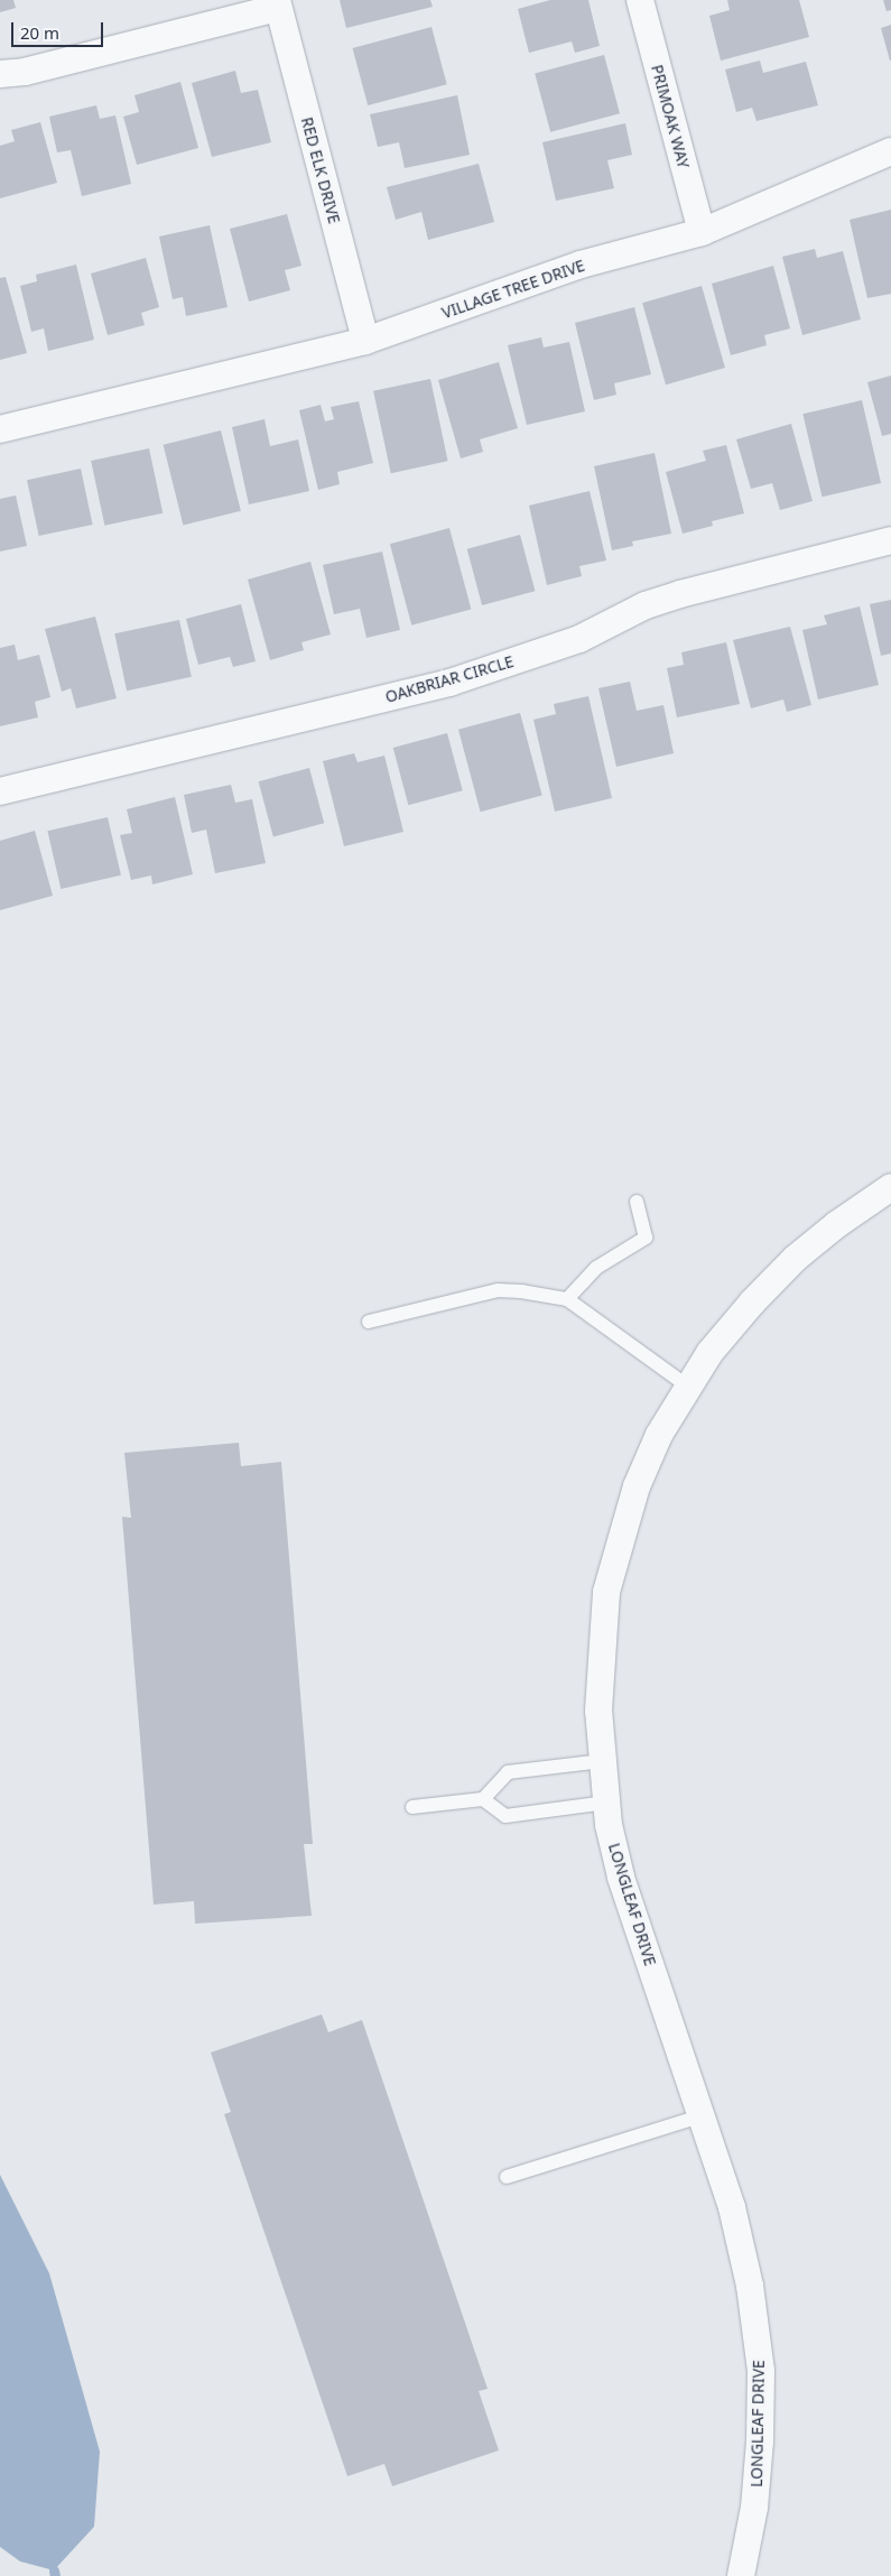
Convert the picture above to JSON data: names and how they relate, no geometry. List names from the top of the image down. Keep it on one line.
{"streets":{"street":["PRIMOAK WAY","RED ELK DRIVE","VILLAGE TREE DRIVE","OAKBRIAR CIRCLE","LONGLEAF DRIVE"]},"crossings":[["PRIMOAK WAY","VILLAGE TREE DRIVE"],["RED ELK DRIVE","VILLAGE TREE DRIVE"]],"scale_bar":"20 m"}
